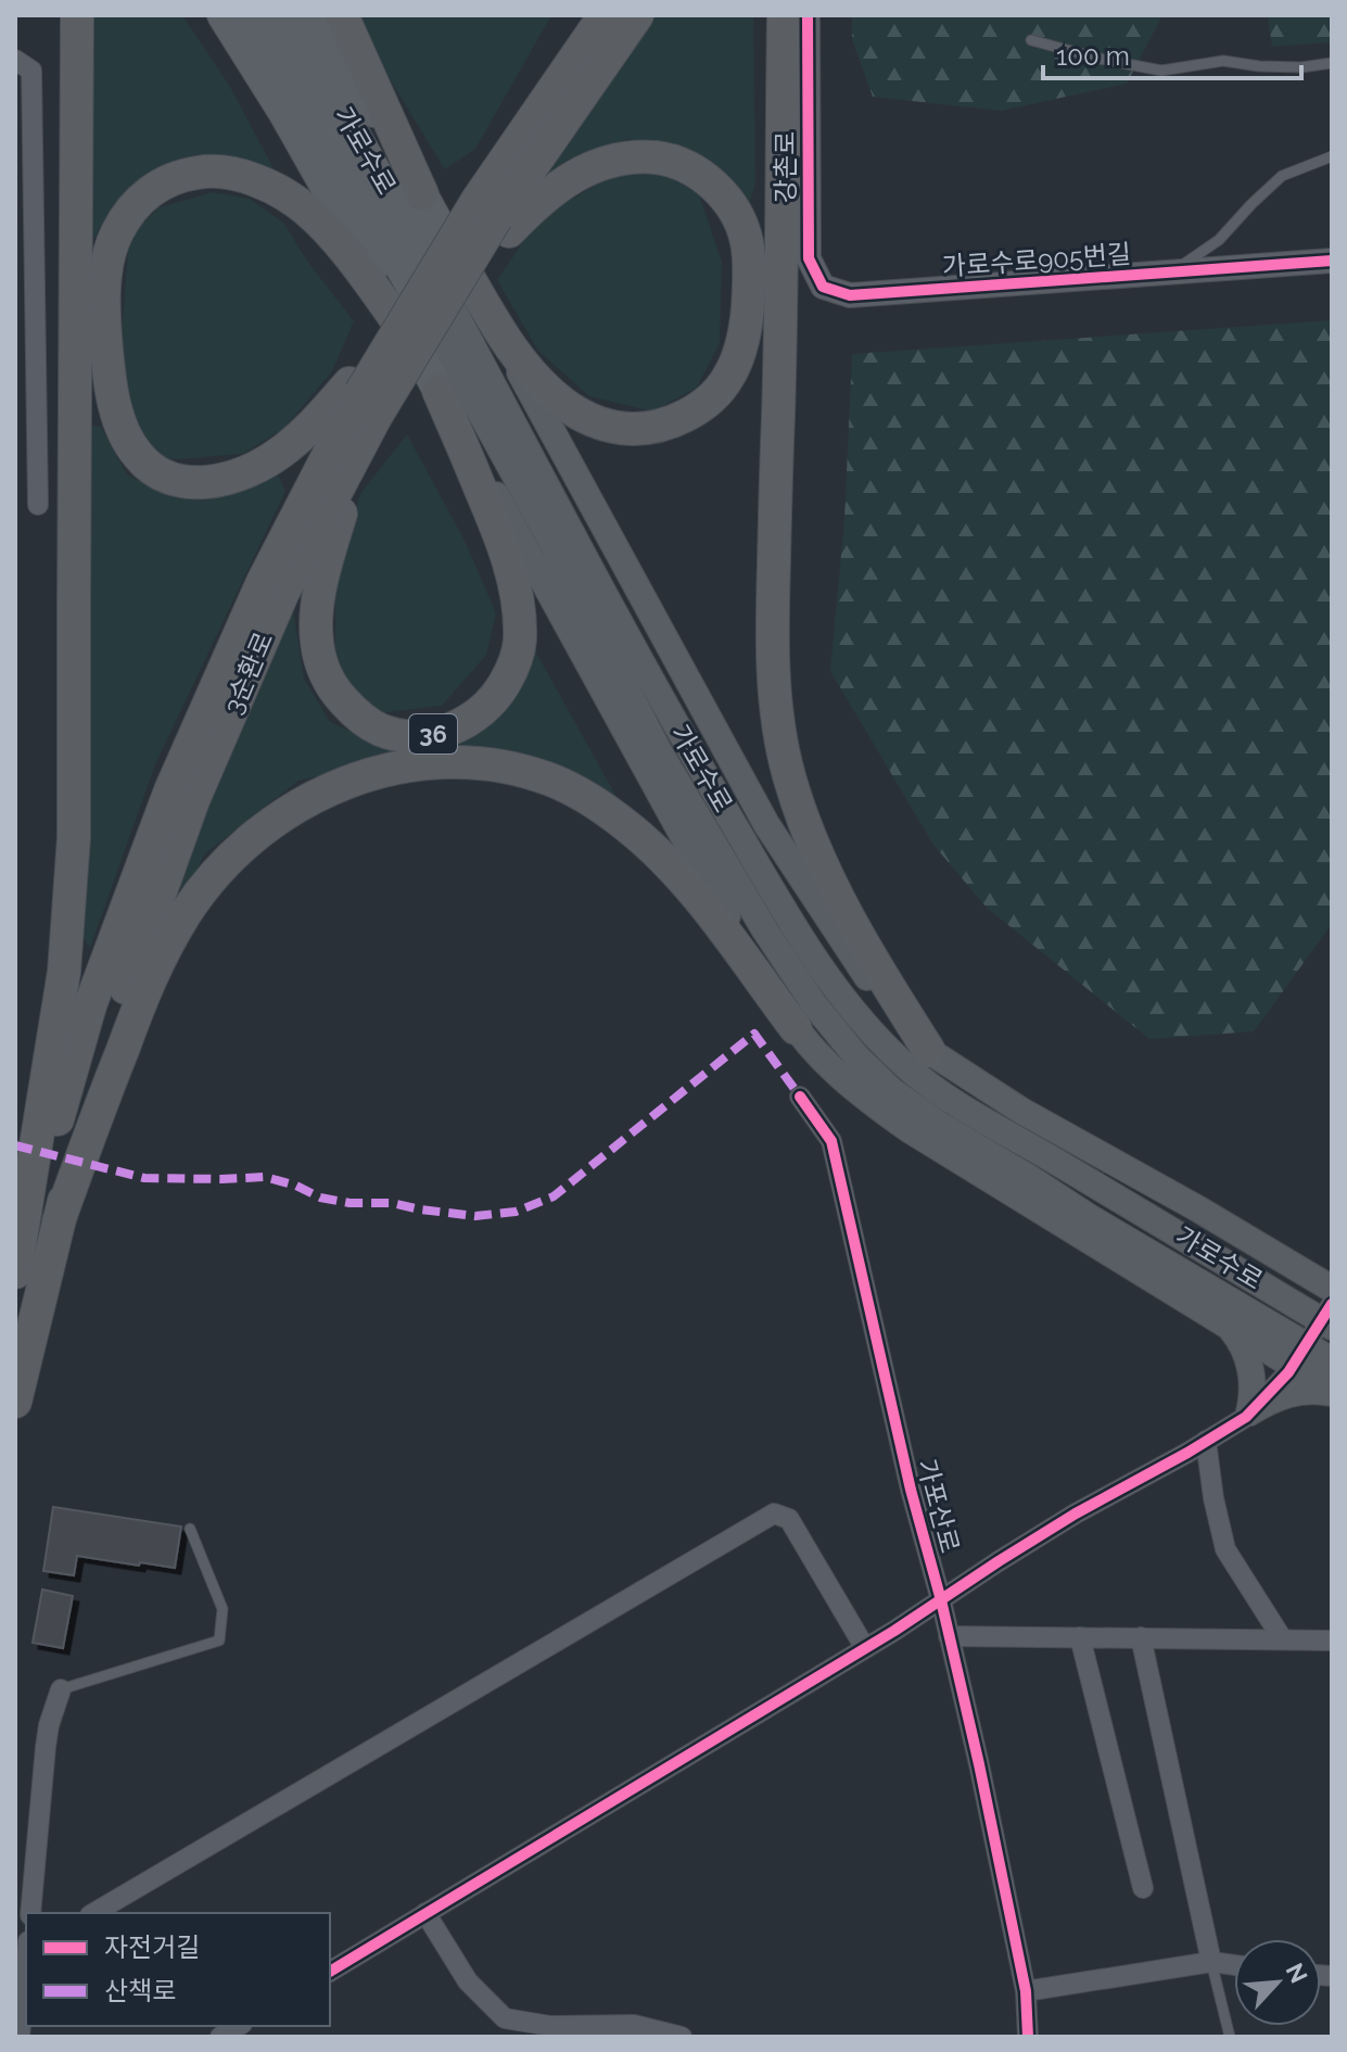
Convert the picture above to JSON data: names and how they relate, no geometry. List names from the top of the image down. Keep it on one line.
{"streets":{"highway":["3순환로","36"],"main road":["가로수로"],"street":["강촌로","가로수로905번길","가포산로"]},"crossings":[["가로수로","36"],["강촌로","가로수로905번길"],["3순환로","36"]],"legend":["자전거길","산책로"],"scale_bar":"100 m","north":"top right"}
